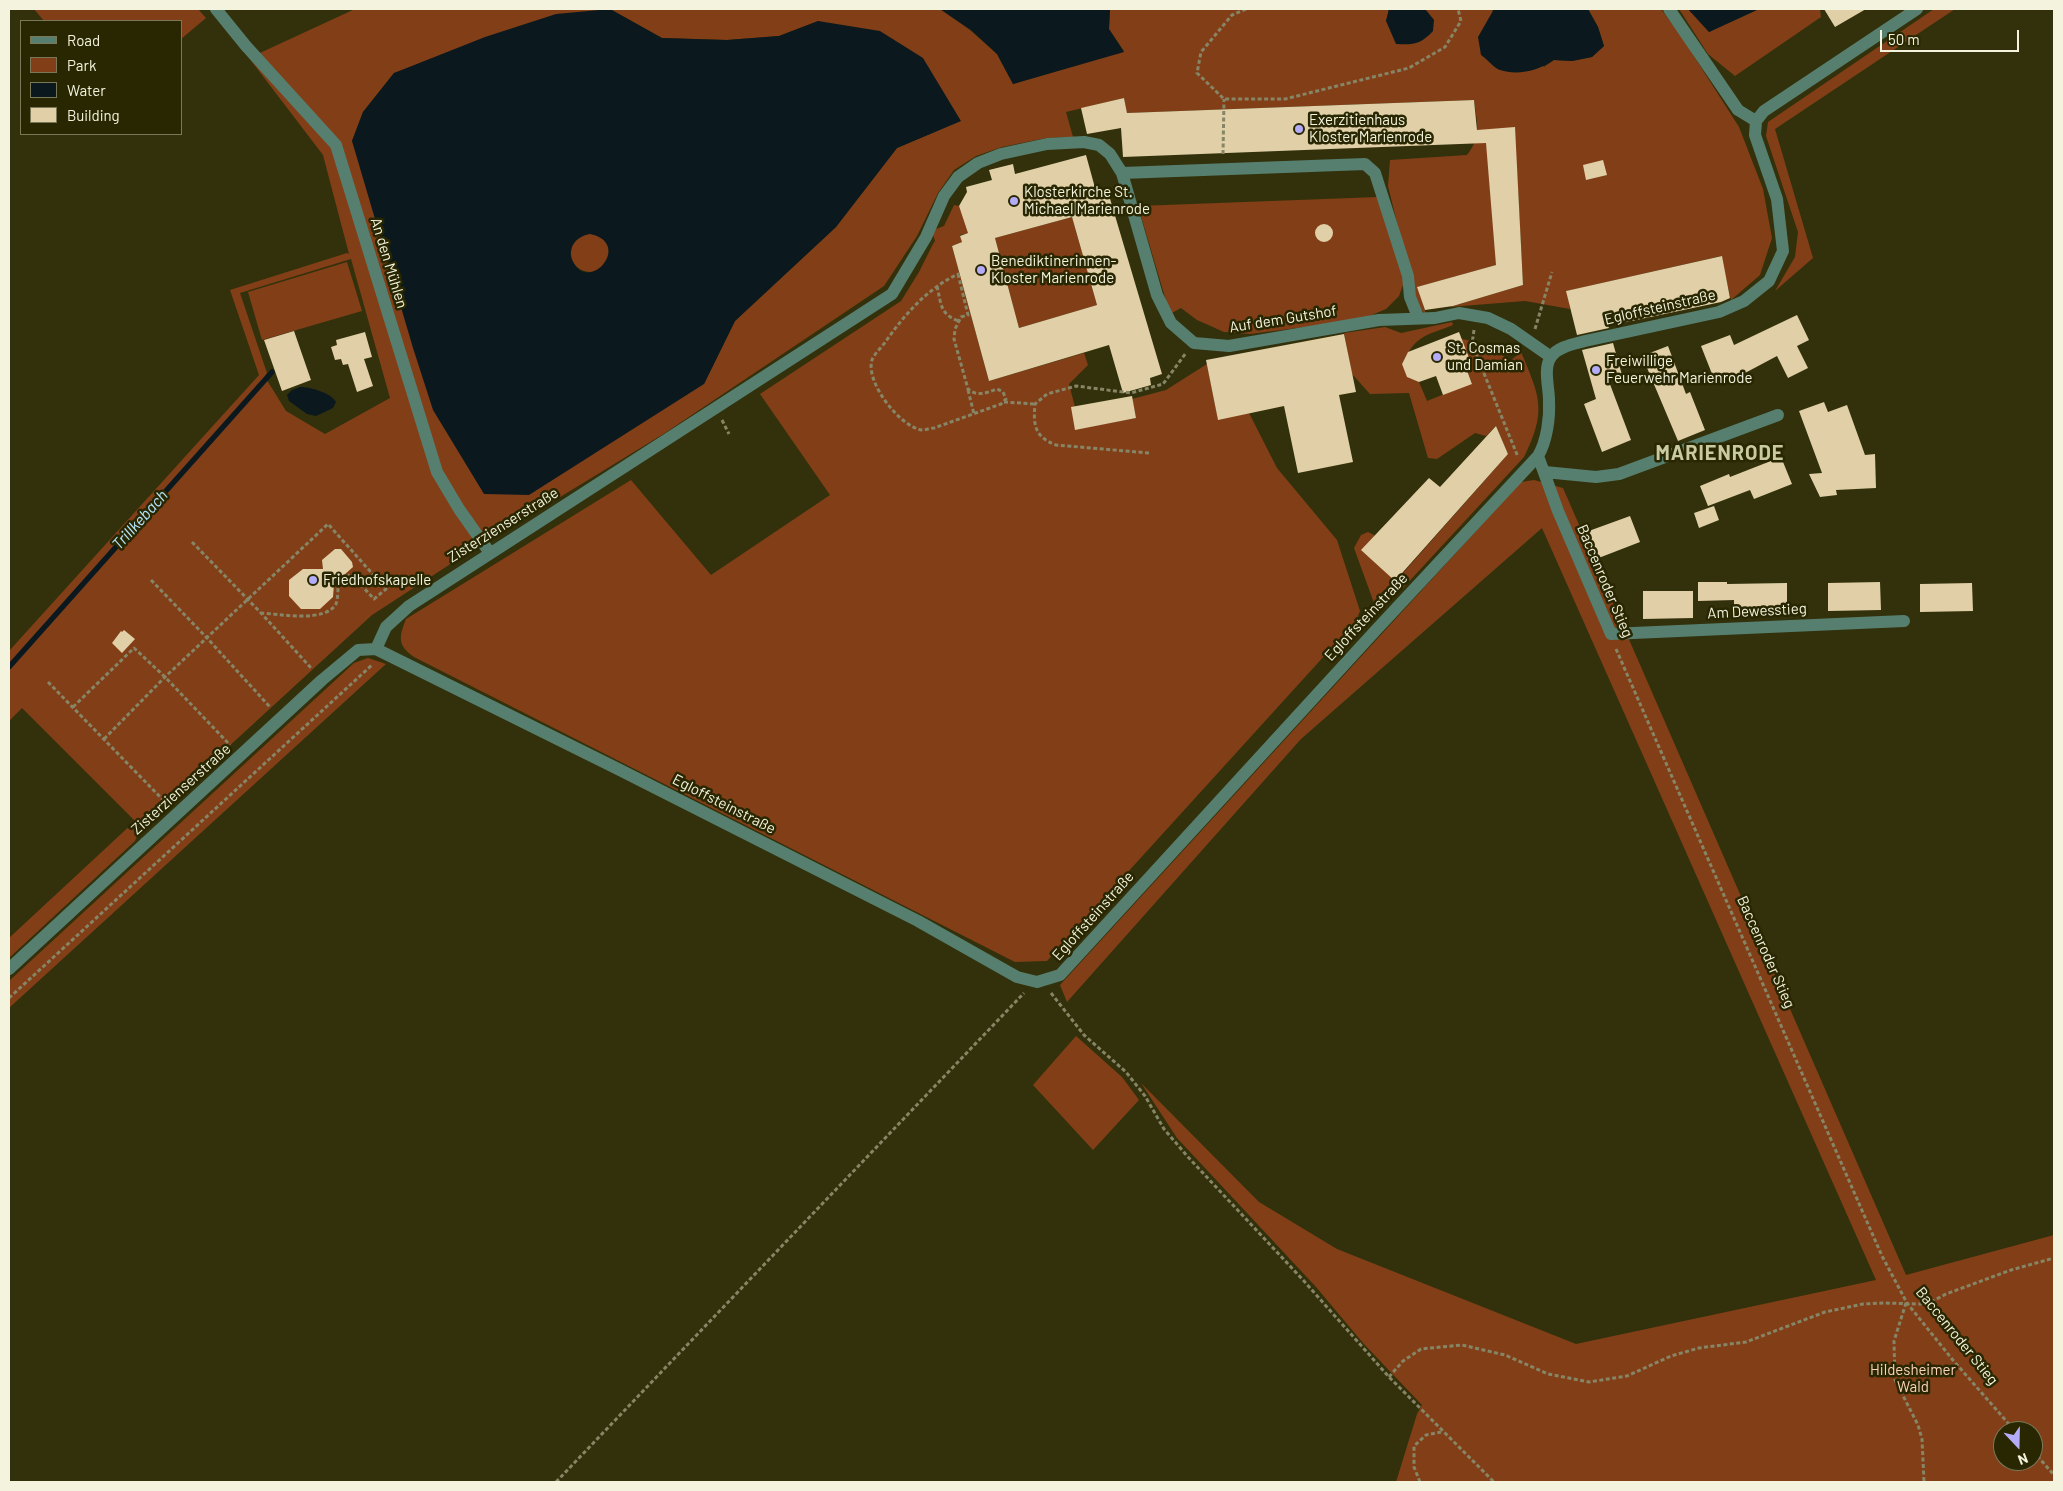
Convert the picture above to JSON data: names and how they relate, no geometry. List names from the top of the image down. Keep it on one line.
{"streets":{"street":["An den Mühlen","Egloffsteinstraße","Auf dem Gutshof","Zisterzienserstraße","Baccenroder Stieg","Am Dewesstieg"]},"crossings":[["An den Mühlen","Zisterzienserstraße"],["Egloffsteinstraße","Zisterzienserstraße"],["Egloffsteinstraße","Baccenroder Stieg"],["Baccenroder Stieg","Am Dewesstieg"]],"districts":["MARIENRODE"],"water":["Trillkebach"],"parks":["Hildesheimer Wald"],"places":["Exerzitienhaus Kloster Marienrode","Klosterkirche St. Michael Marienrode","Benediktinerinnen- Kloster Marienrode","St. Cosmas und Damian","Freiwillige Feuerwehr Marienrode","Friedhofskapelle"],"legend":["Road","Park","Water","Building"],"scale_bar":"50 m","north":"bottom"}
